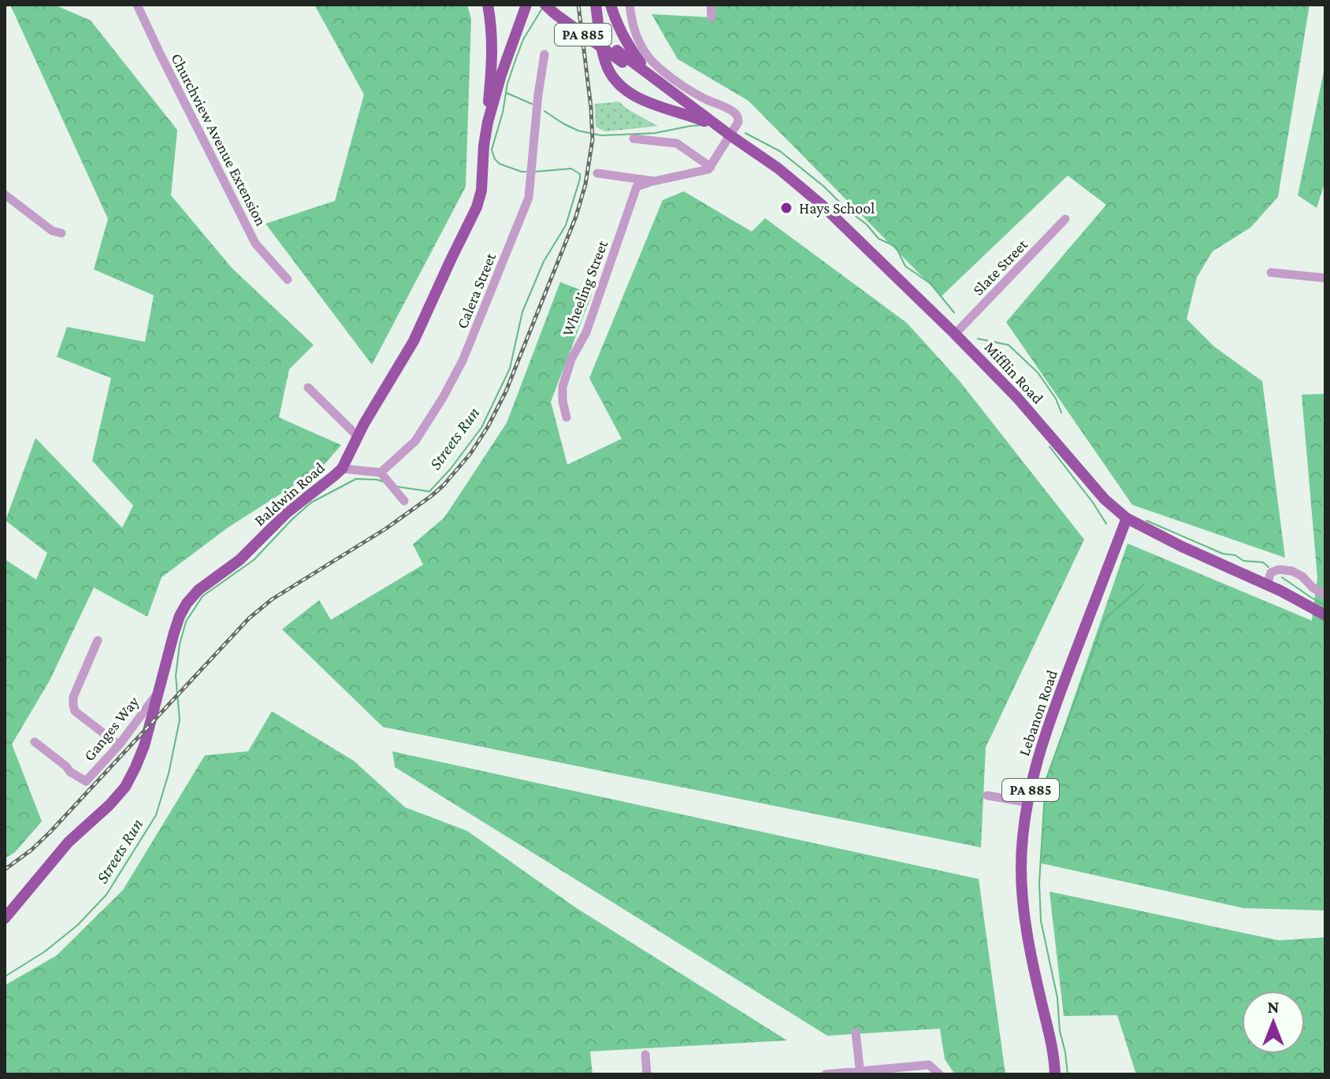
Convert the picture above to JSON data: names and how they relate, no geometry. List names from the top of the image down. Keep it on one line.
{"streets":{"main road":["PA 885","Mifflin Road","Baldwin Road","Lebanon Road"],"street":["Churchview Avenue Extension","Slate Street","Wheeling Street","Calera Street","Ganges Way"]},"crossings":[["Slate Street","Mifflin Road"],["Mifflin Road","Lebanon Road"],["Baldwin Road","Ganges Way"]],"water":["Streets Run"],"places":["Hays School"],"north":"top"}
